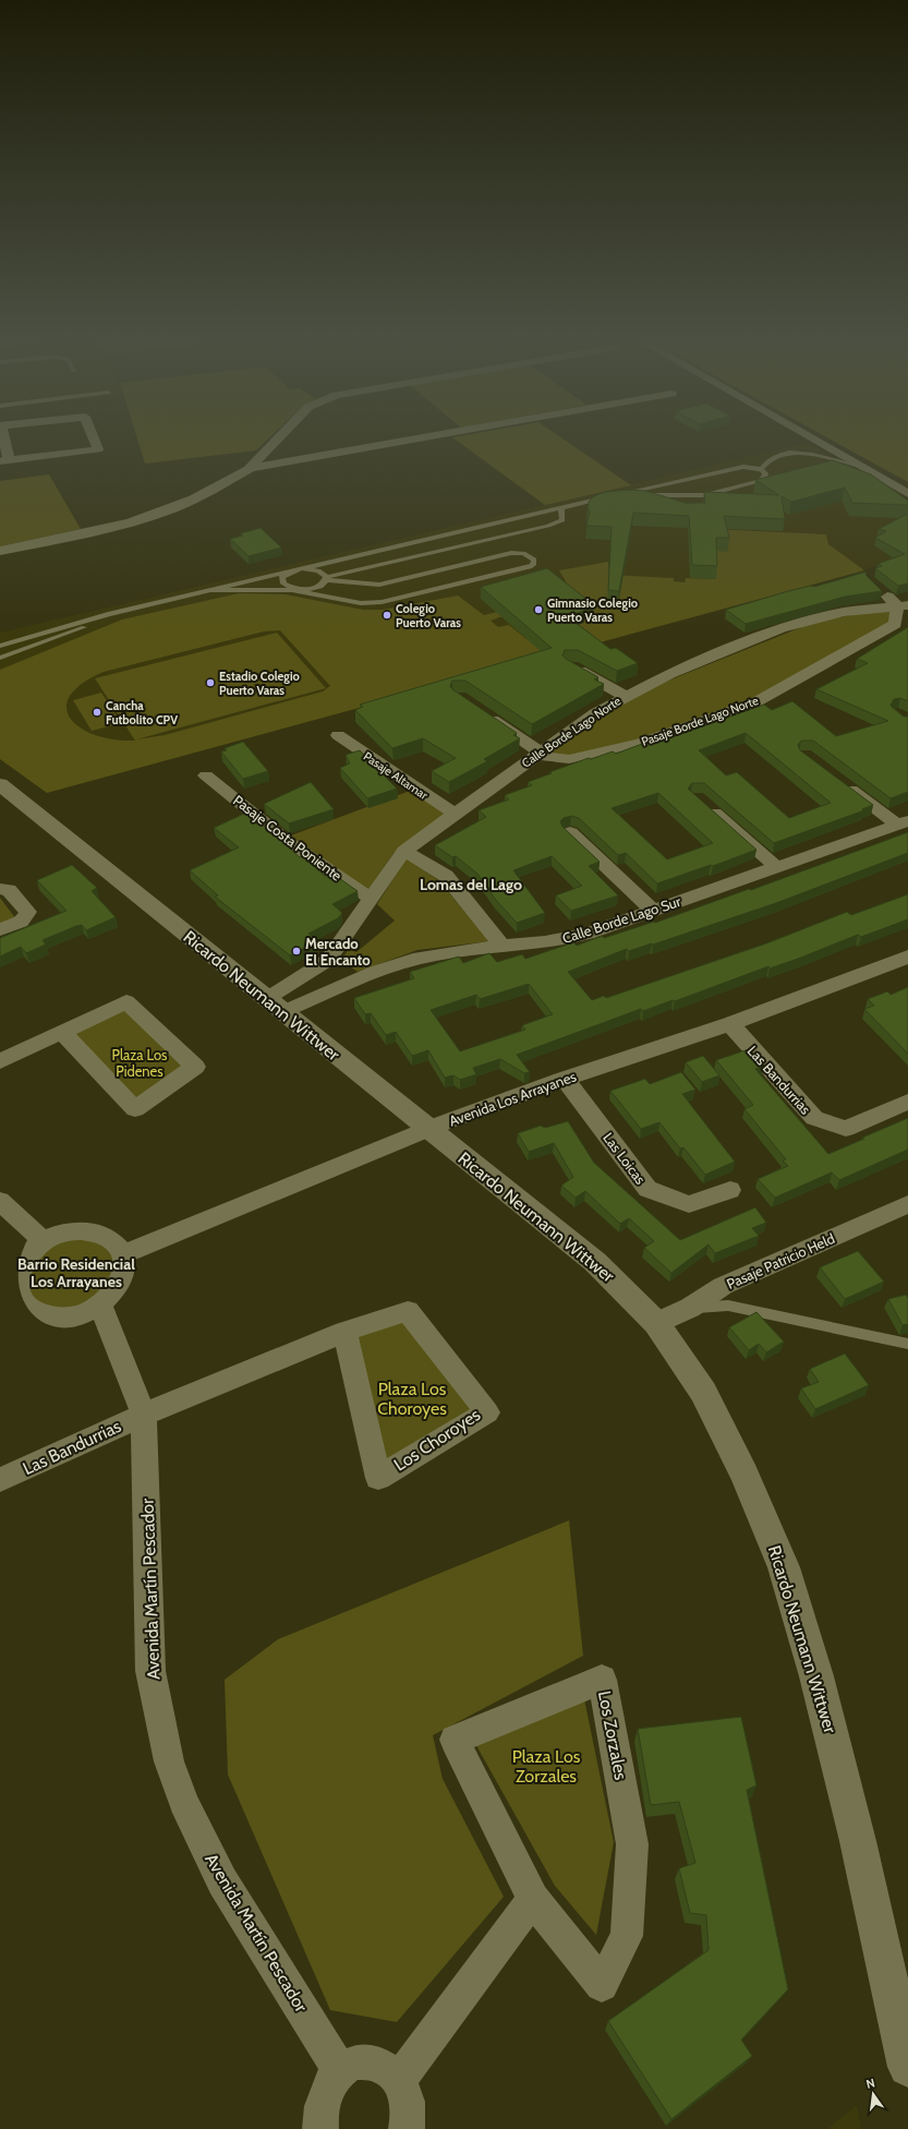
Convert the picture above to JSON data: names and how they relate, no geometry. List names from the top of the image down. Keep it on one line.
{"streets":{"street":["Pasaje Borde Lago Norte","Calle Borde Lago Norte","Pasaje Altamar","Pasaje Costa Poniente","Calle Borde Lago Sur","Ricardo Neumann Wittwer","Las Bandurrias","Avenida Los Arrayanes","Las Loicas","Pasaje Patricio Held","Los Choroyes","Avenida Martín Pescador","Los Zorzales"]},"crossings":[["Pasaje Borde Lago Norte","Calle Borde Lago Norte"],["Calle Borde Lago Norte","Pasaje Altamar"],["Calle Borde Lago Norte","Pasaje Costa Poniente"],["Calle Borde Lago Norte","Calle Borde Lago Sur"],["Calle Borde Lago Norte","Ricardo Neumann Wittwer"],["Calle Borde Lago Sur","Ricardo Neumann Wittwer"],["Ricardo Neumann Wittwer","Avenida Los Arrayanes"],["Ricardo Neumann Wittwer","Pasaje Patricio Held"],["Las Bandurrias","Avenida Los Arrayanes"],["Las Bandurrias","Los Choroyes"],["Las Bandurrias","Avenida Martín Pescador"],["Avenida Los Arrayanes","Las Loicas"],["Avenida Los Arrayanes","Avenida Martín Pescador"],["Los Choroyes","Avenida Martín Pescador"]],"districts":["Lomas del Lago","Barrio Residencial Los Arrayanes"],"parks":["Plaza Los Pidenes","Plaza Los Choroyes","Plaza Los Zorzales"],"places":["Gimnasio Colegio Puerto Varas","Colegio Puerto Varas","Estadio Colegio Puerto Varas","Cancha Futbolito CPV","Mercado El Encanto"],"north":"top"}
